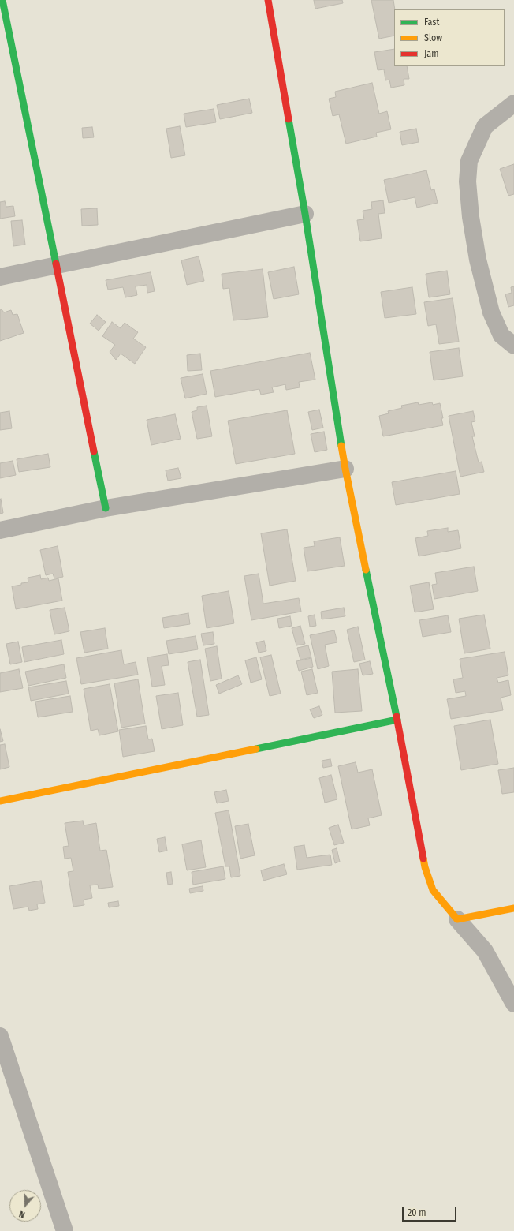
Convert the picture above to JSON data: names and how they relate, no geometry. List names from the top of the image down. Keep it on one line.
{"legend":["Fast","Slow","Jam"],"scale_bar":"20 m","north":"bottom"}
